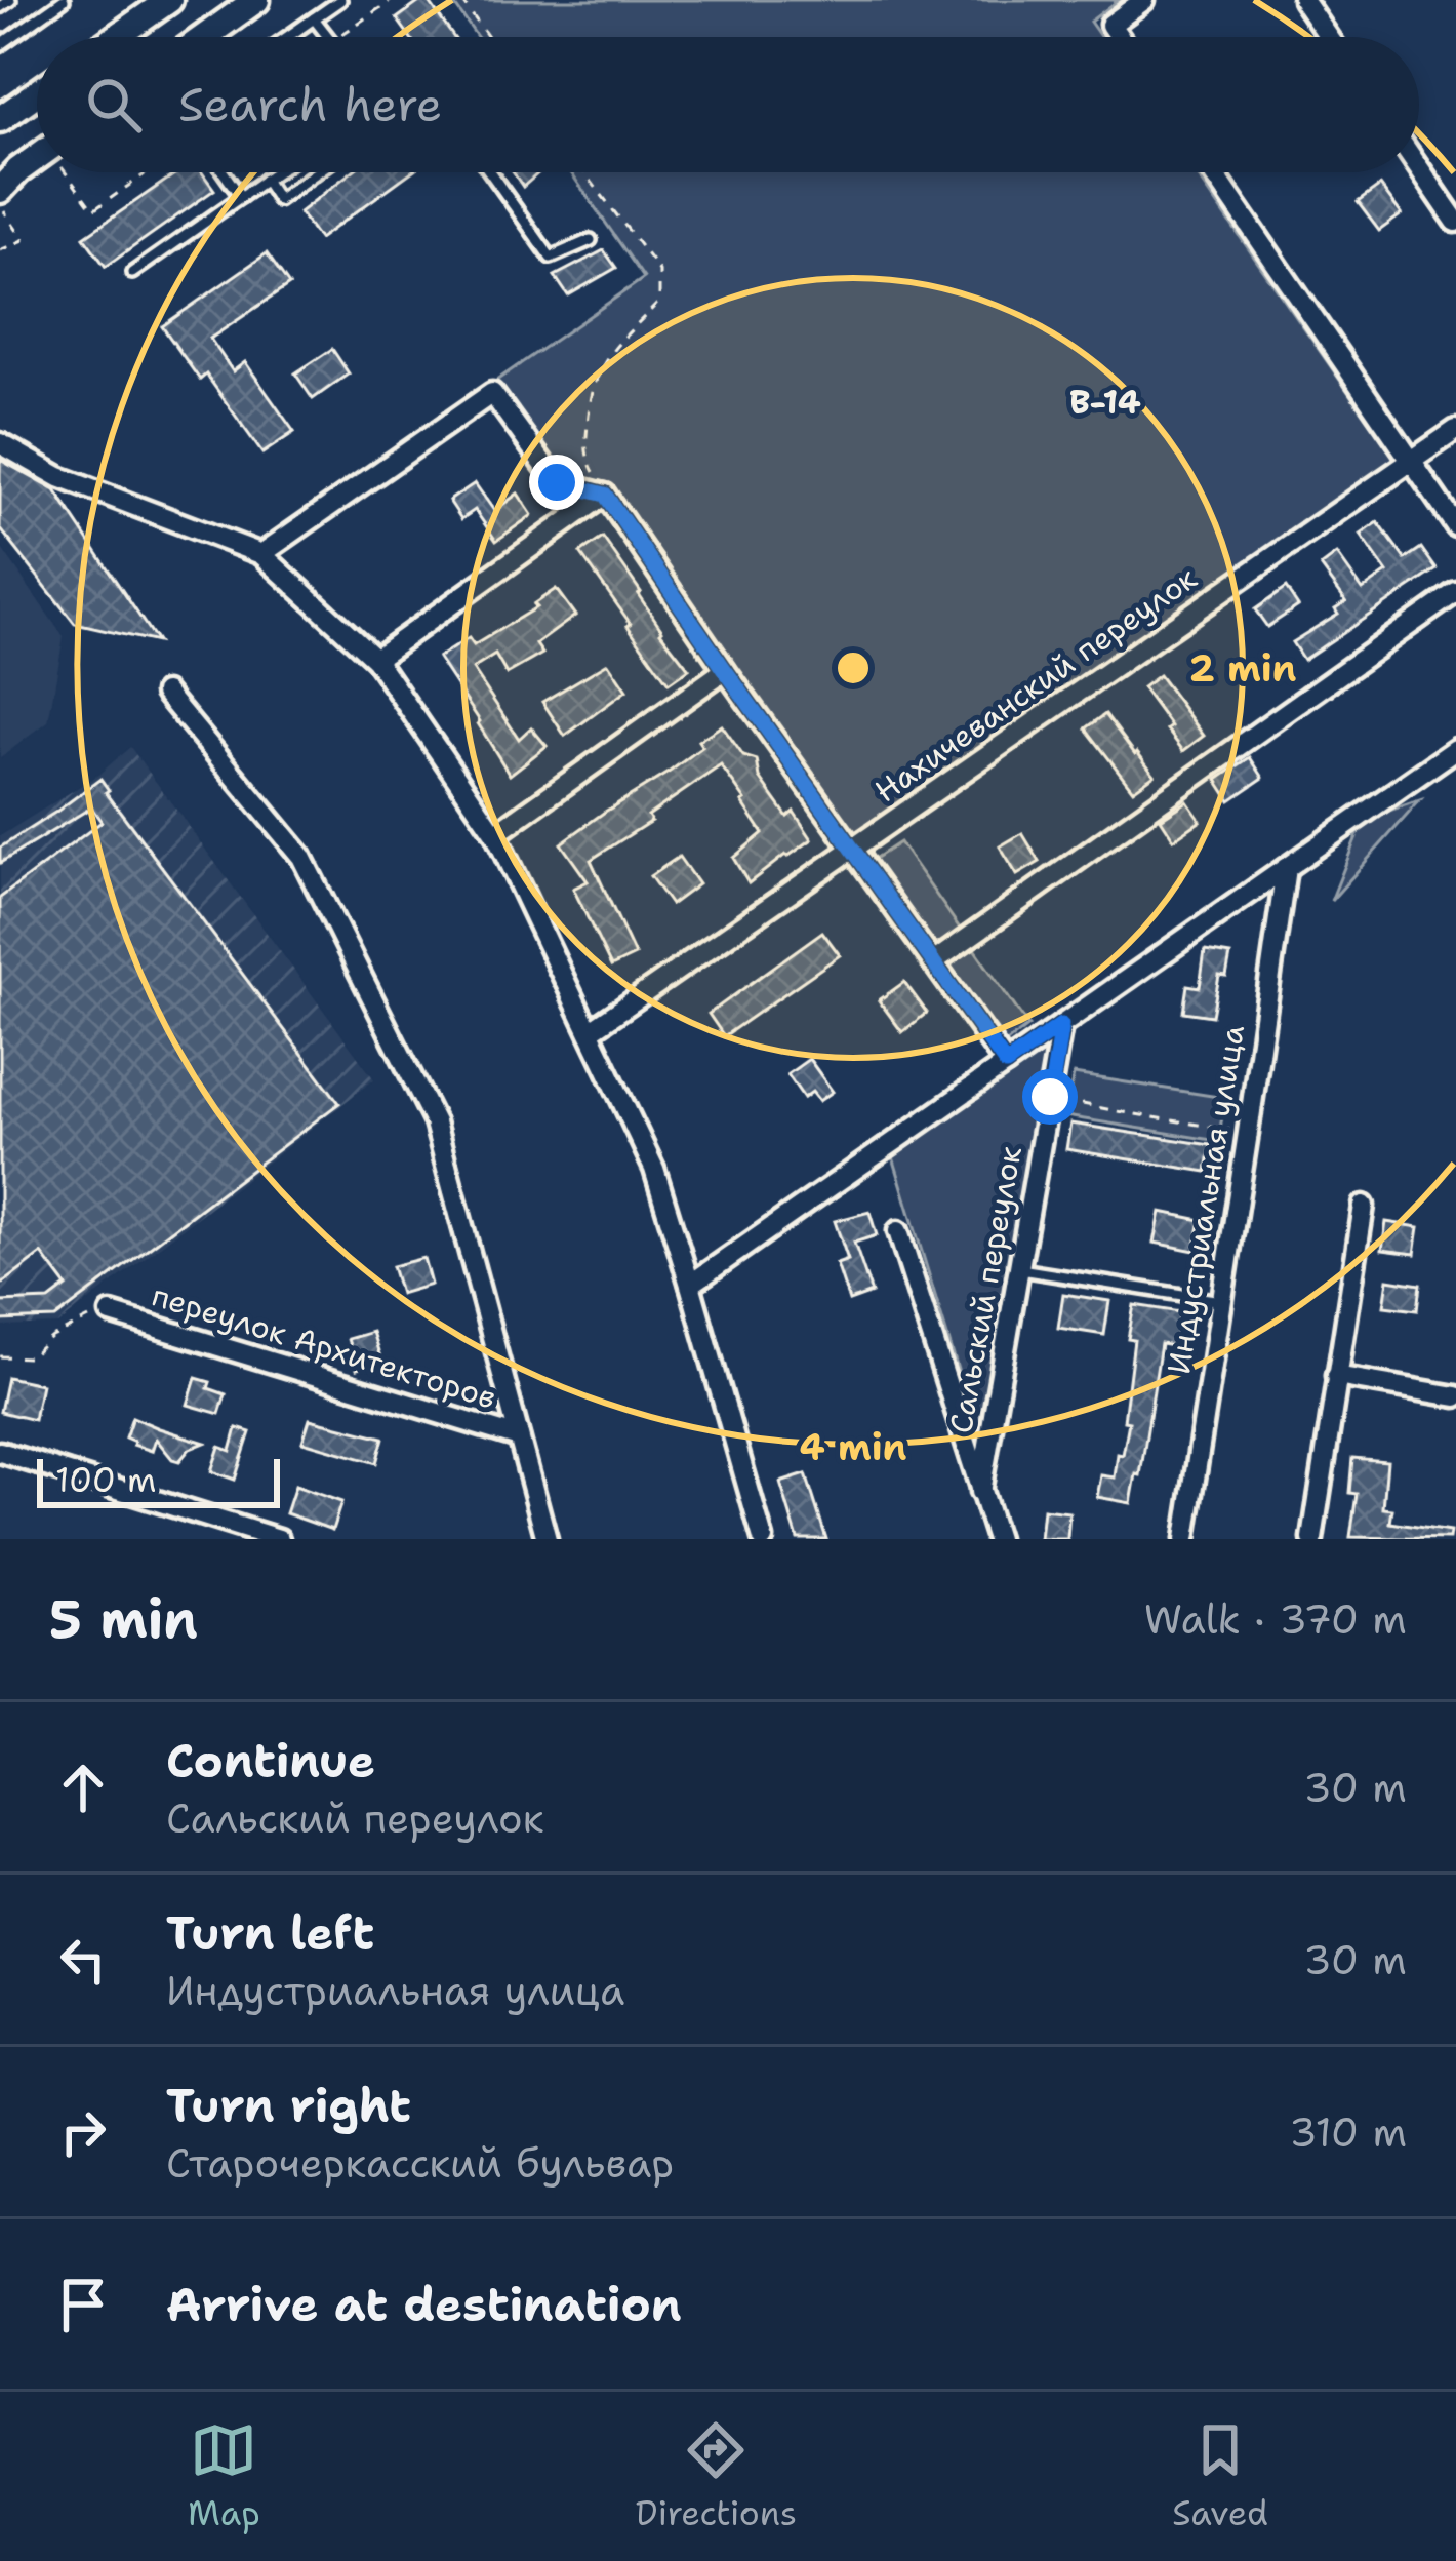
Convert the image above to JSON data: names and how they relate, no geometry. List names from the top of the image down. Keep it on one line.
{"streets":{"street":["Нахичеванский переулок","Индустриальная улица","Сальский переулок","переулок Архитекторов"]},"districts":["В-14"],"scale_bar":"100 m","page":{"search":"Search here","scale":"100 m","heading":["5 min","Walk · 370 m"],"list":[["Continue","Сальский переулок","30 m"],["Turn left","Индустриальная улица","30 m"],["Turn right","Старочеркасский бульвар","310 m"],"Arrive at destination"],"nav":["Map","Directions","Saved"]},"rings":["2 min","4 min"]}
